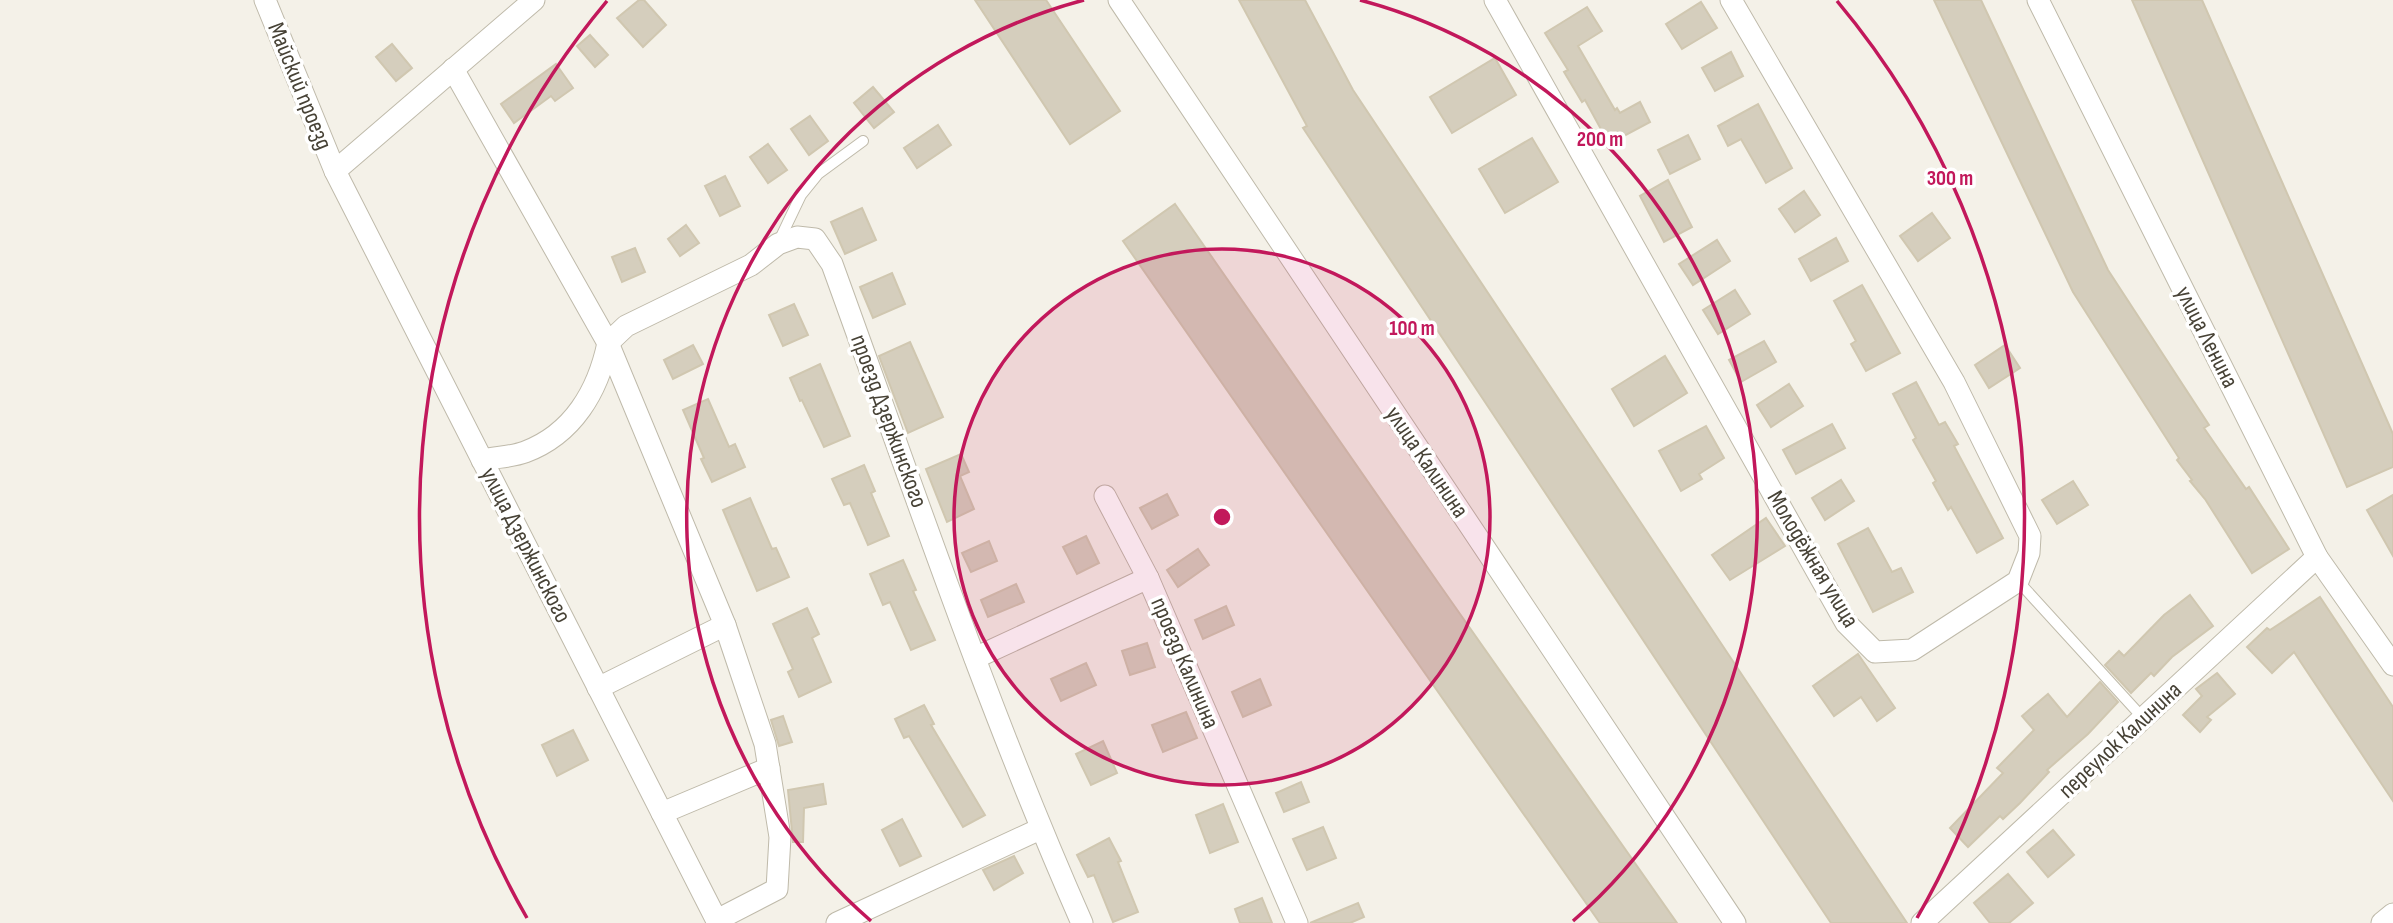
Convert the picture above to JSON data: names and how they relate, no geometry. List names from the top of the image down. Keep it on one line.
{"streets":{"street":["Майский проезд","улица Ленина","проезд Дзержинского","улица Калинина","улица Дзержинского","Молодёжная улица","проезд Калинина","переулок Калинина"]},"crossings":[["Майский проезд","улица Дзержинского"],["улица Ленина","переулок Калинина"],["проезд Дзержинского","проезд Калинина"]],"rings":["200 m","300 m","100 m"]}
